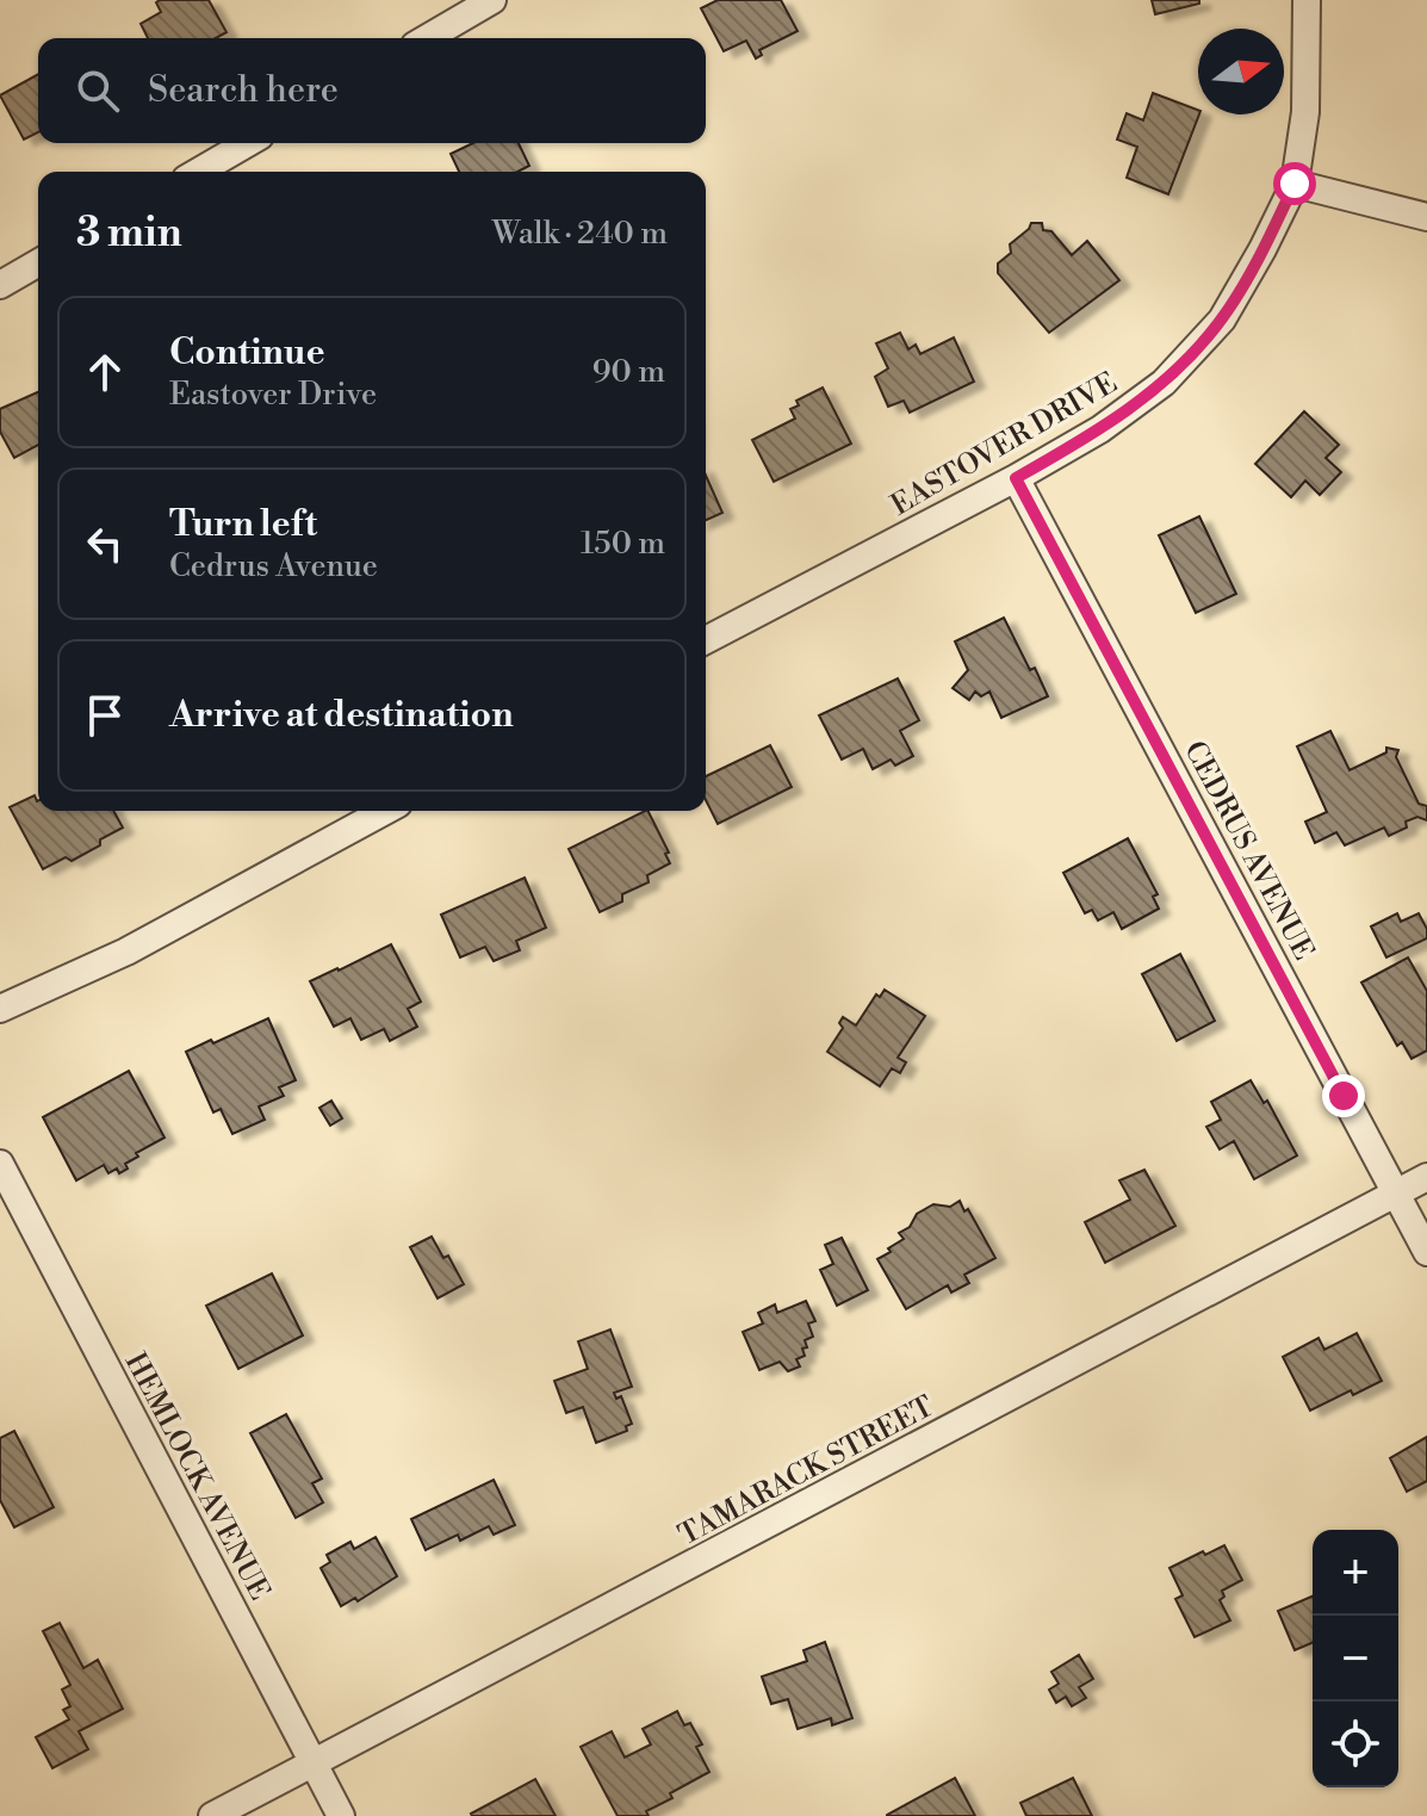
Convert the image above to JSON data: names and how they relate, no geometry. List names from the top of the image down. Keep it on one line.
{"streets":{"street":["EASTOVER DRIVE","CEDRUS AVENUE","TAMARACK STREET","HEMLOCK AVENUE"]},"crossings":[["EASTOVER DRIVE","CEDRUS AVENUE"],["CEDRUS AVENUE","TAMARACK STREET"],["TAMARACK STREET","HEMLOCK AVENUE"]],"north":"right","page":{"search":"Search here","heading":["3 min","Walk · 240 m"],"list":[["Continue","Eastover Drive","90 m"],["Turn left","Cedrus Avenue","150 m"],"Arrive at destination"],"map_buttons":["+","−"]}}
